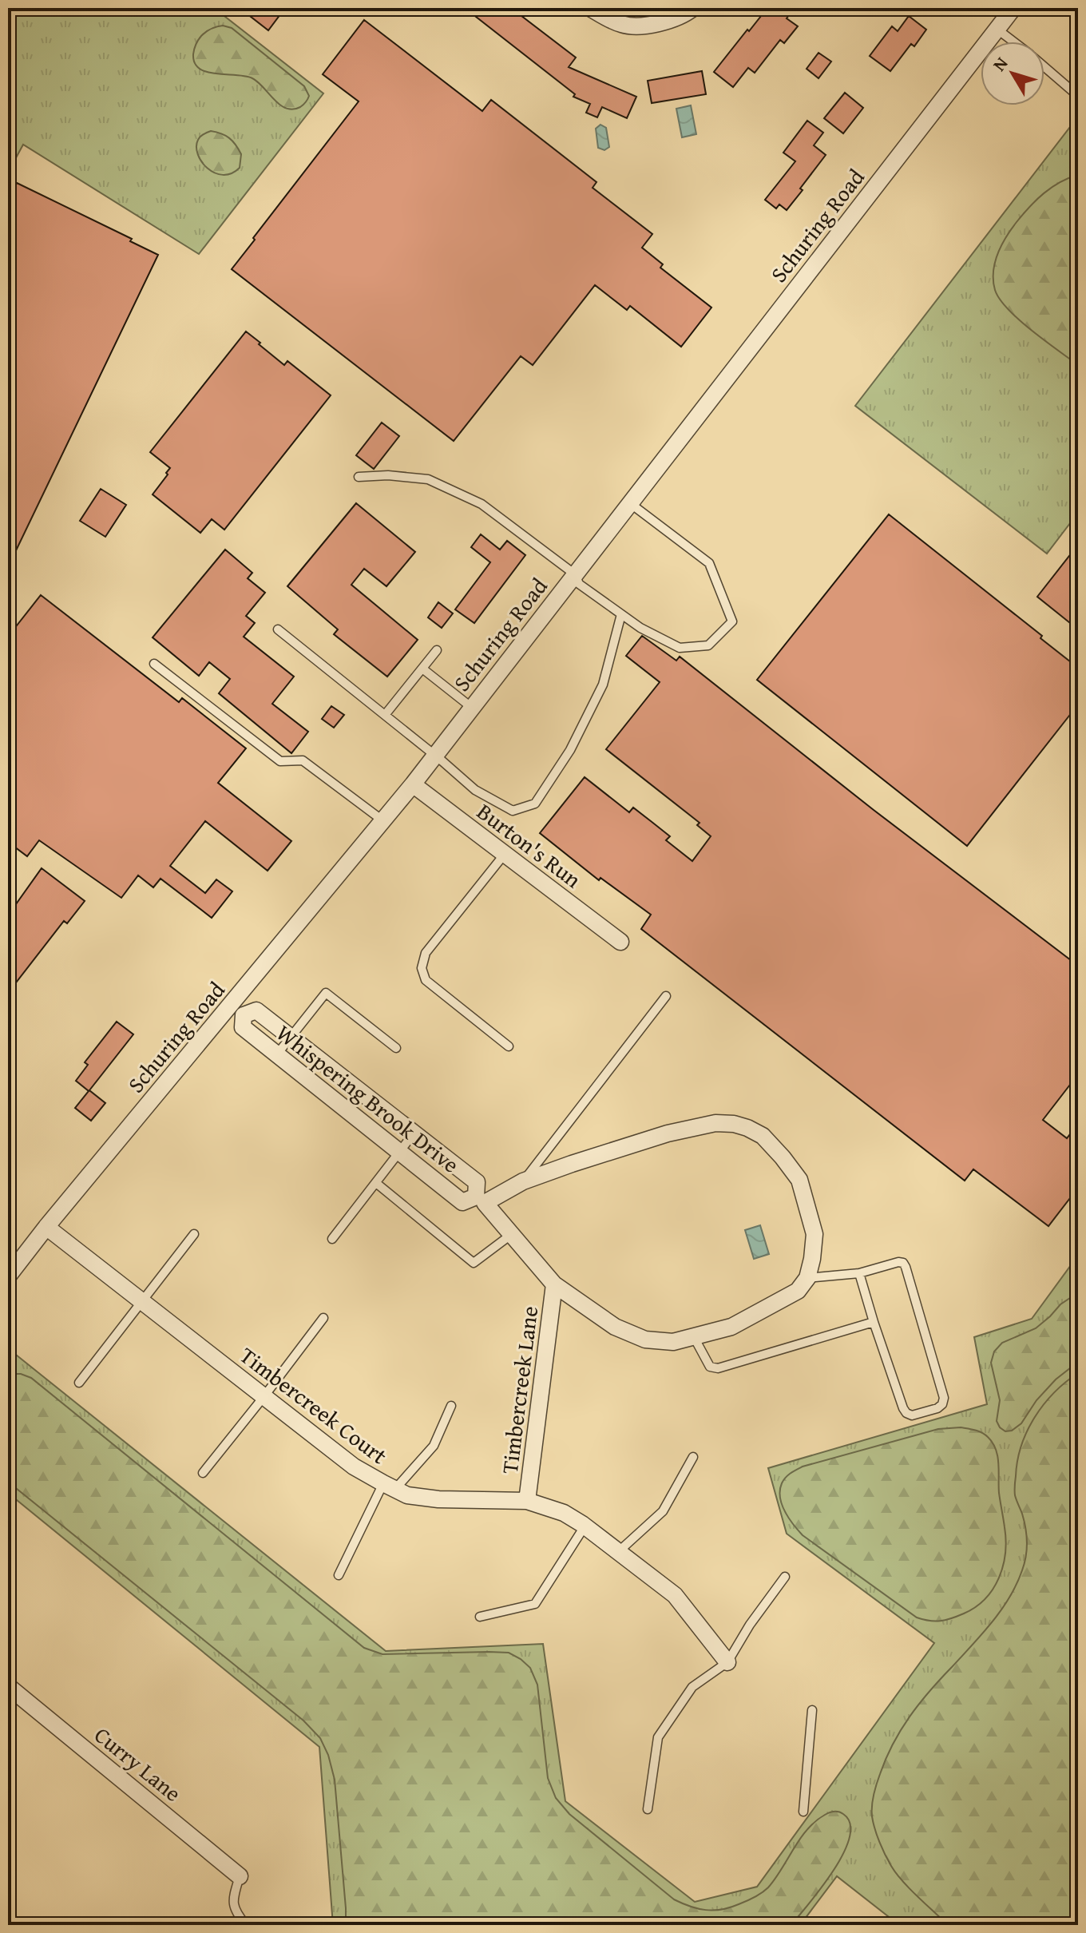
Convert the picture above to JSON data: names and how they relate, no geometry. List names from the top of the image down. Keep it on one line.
{"streets":{"street":["Schuring Road","Burton's Run","Whispering Brook Drive","Timbercreek Lane","Timbercreek Court","Curry Lane"]},"crossings":[["Schuring Road","Burton's Run"],["Schuring Road","Whispering Brook Drive"],["Schuring Road","Timbercreek Court"],["Whispering Brook Drive","Timbercreek Lane"],["Timbercreek Lane","Timbercreek Court"]],"north":"top left"}
